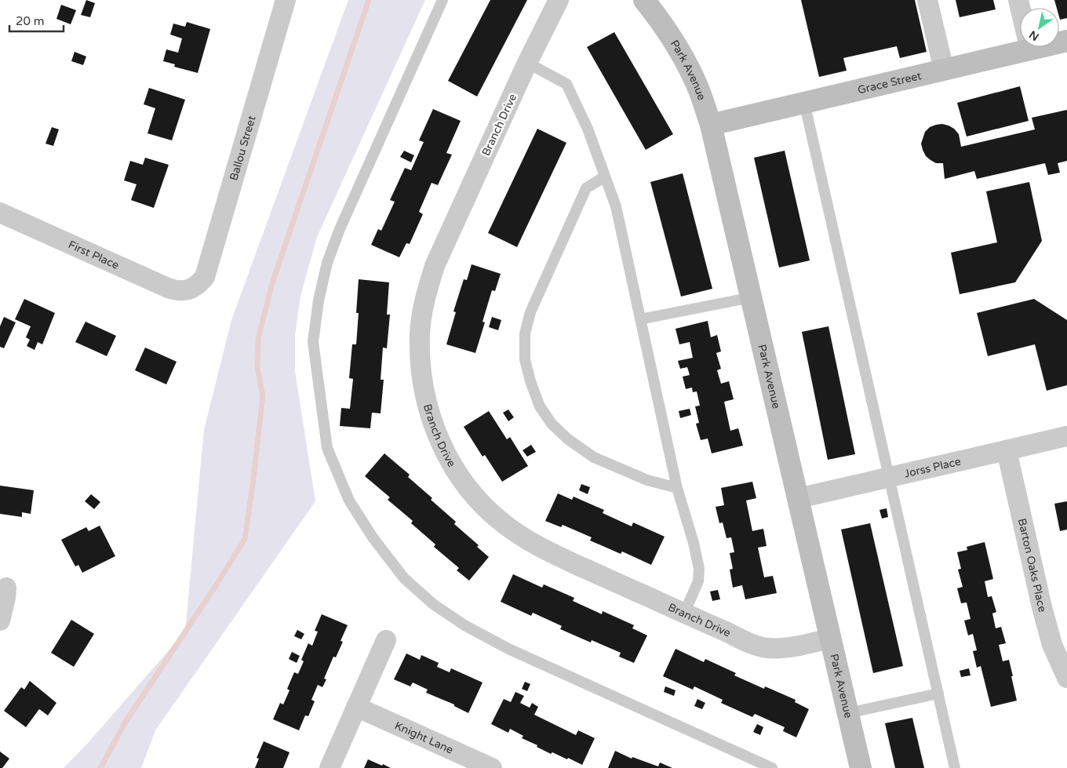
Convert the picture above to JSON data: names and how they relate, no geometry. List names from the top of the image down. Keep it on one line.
{"streets":{"street":["Park Avenue","Grace Street","Branch Drive","Ballou Street","First Place","Jorss Place","Barton Oaks Place","Knight Lane"]},"crossings":[["Park Avenue","Grace Street"],["Park Avenue","Branch Drive"],["Park Avenue","Jorss Place"],["Ballou Street","First Place"],["Jorss Place","Barton Oaks Place"]],"scale_bar":"20 m","north":"bottom left"}
